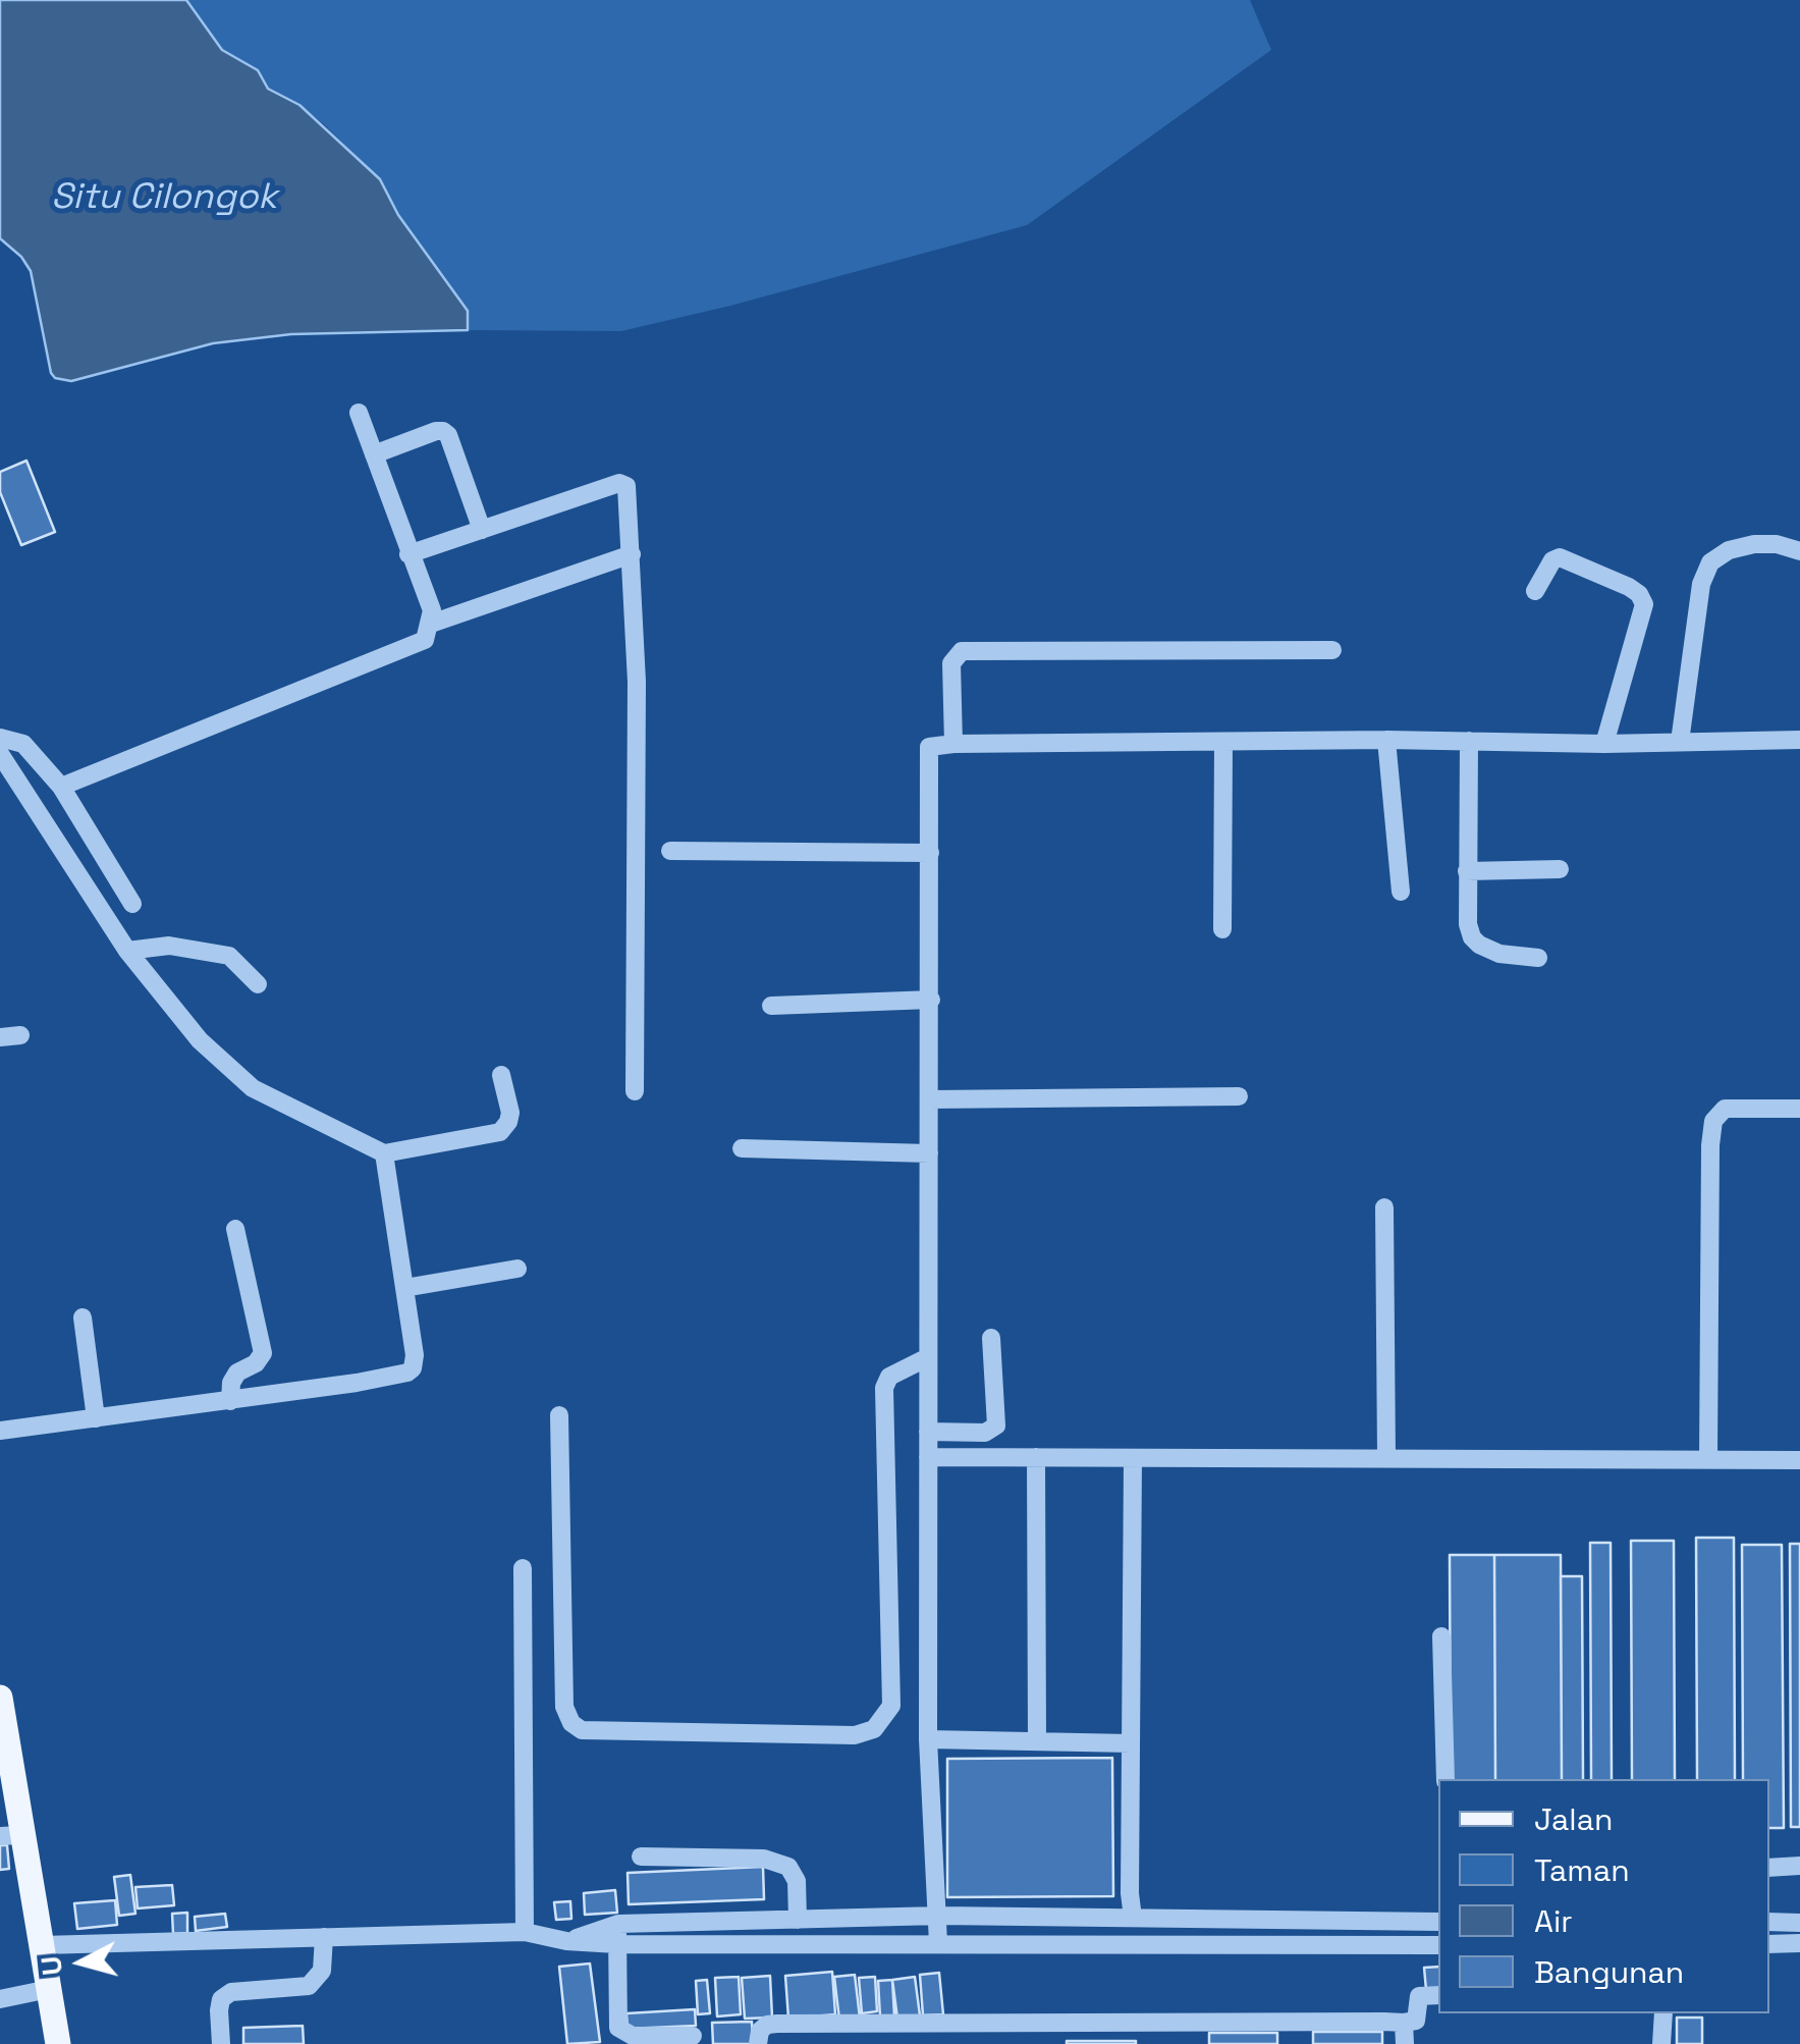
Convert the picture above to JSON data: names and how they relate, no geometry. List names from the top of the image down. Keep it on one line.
{"water":["Situ Cilongok"],"legend":["Jalan","Taman","Air","Bangunan"],"north":"left"}
